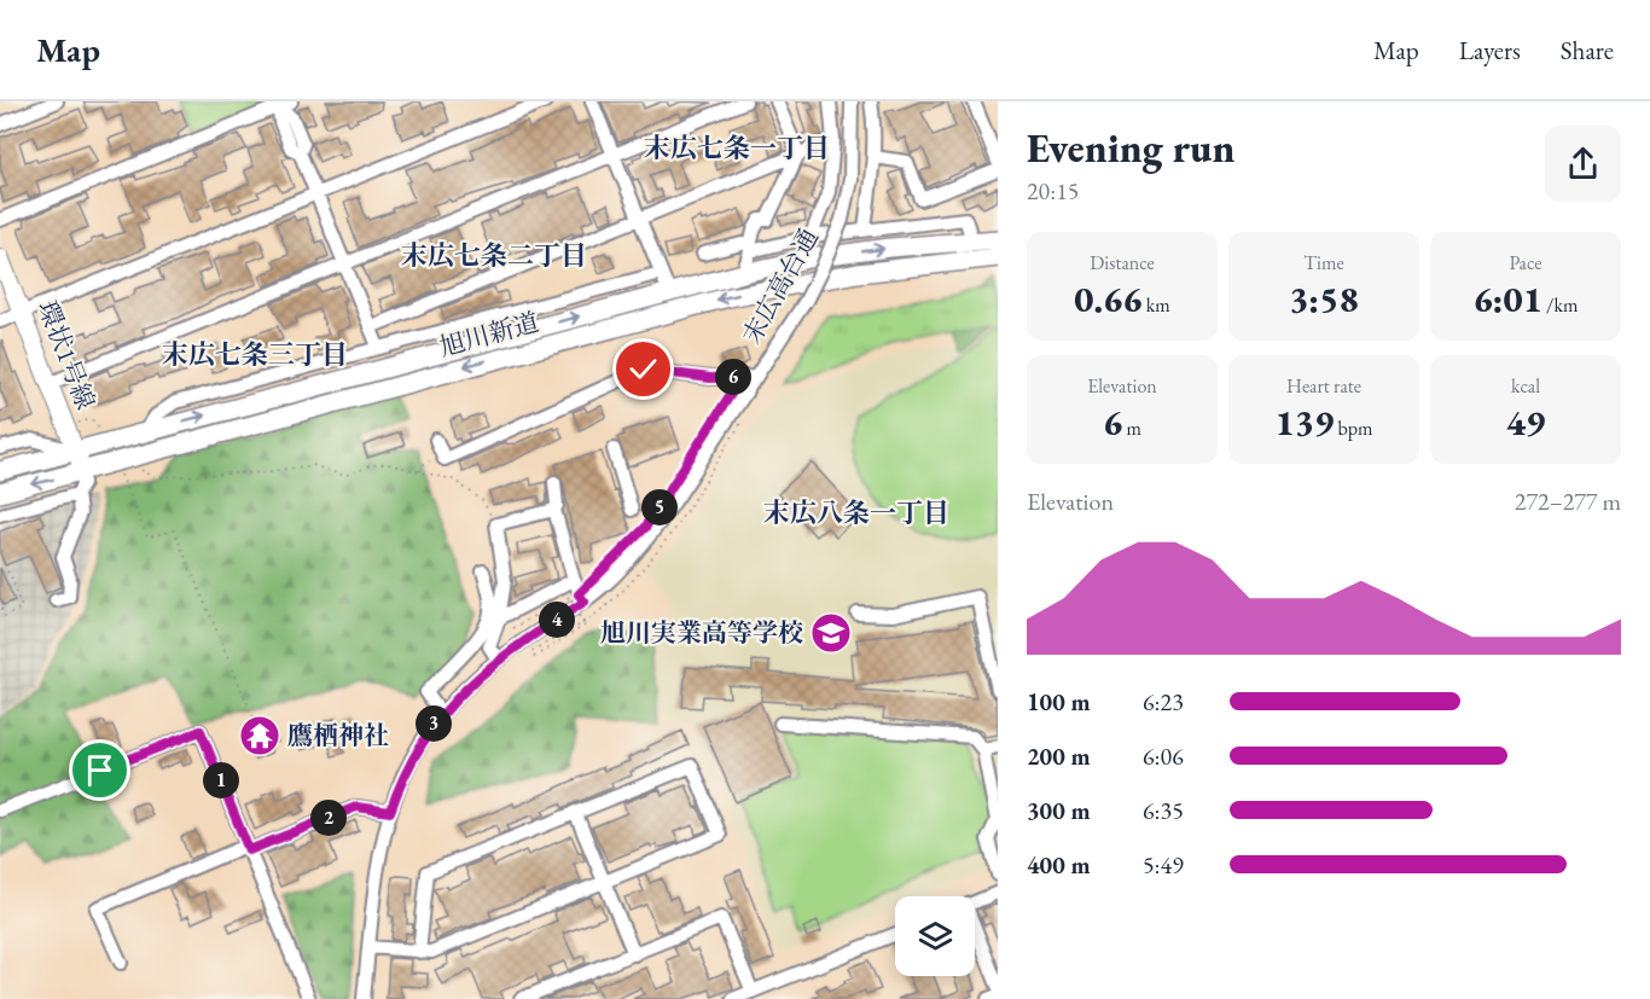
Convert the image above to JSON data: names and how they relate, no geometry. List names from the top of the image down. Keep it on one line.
{"streets":{"highway":["旭川新道"],"main road":["環状1号線"],"street":["末広高台通"]},"crossings":[["旭川新道","環状1号線"]],"districts":["末広七条一丁目","末広七条二丁目","末広七条三丁目","末広八条一丁目"],"places":{"school or university":["旭川実業高等学校"],"temple":["鷹栖神社"]},"page":{"header":"Map","nav":["Map","Layers","Share"],"heading":["Evening run","20:15"],"stats":[["Distance","0.66 km"],["Time","3:58"],["Pace","6:01 /km"],["Elevation","6 m"],["Heart rate","139 bpm"],["kcal","49"]],"pins":["6","5","4","3","1","2"],"chart":["Elevation","272–277 m"],"list":[{"name":"100 m","note":"6:23"},{"name":"200 m","note":"6:06"},{"name":"300 m","note":"6:35"},{"name":"400 m","note":"5:49"}]}}
